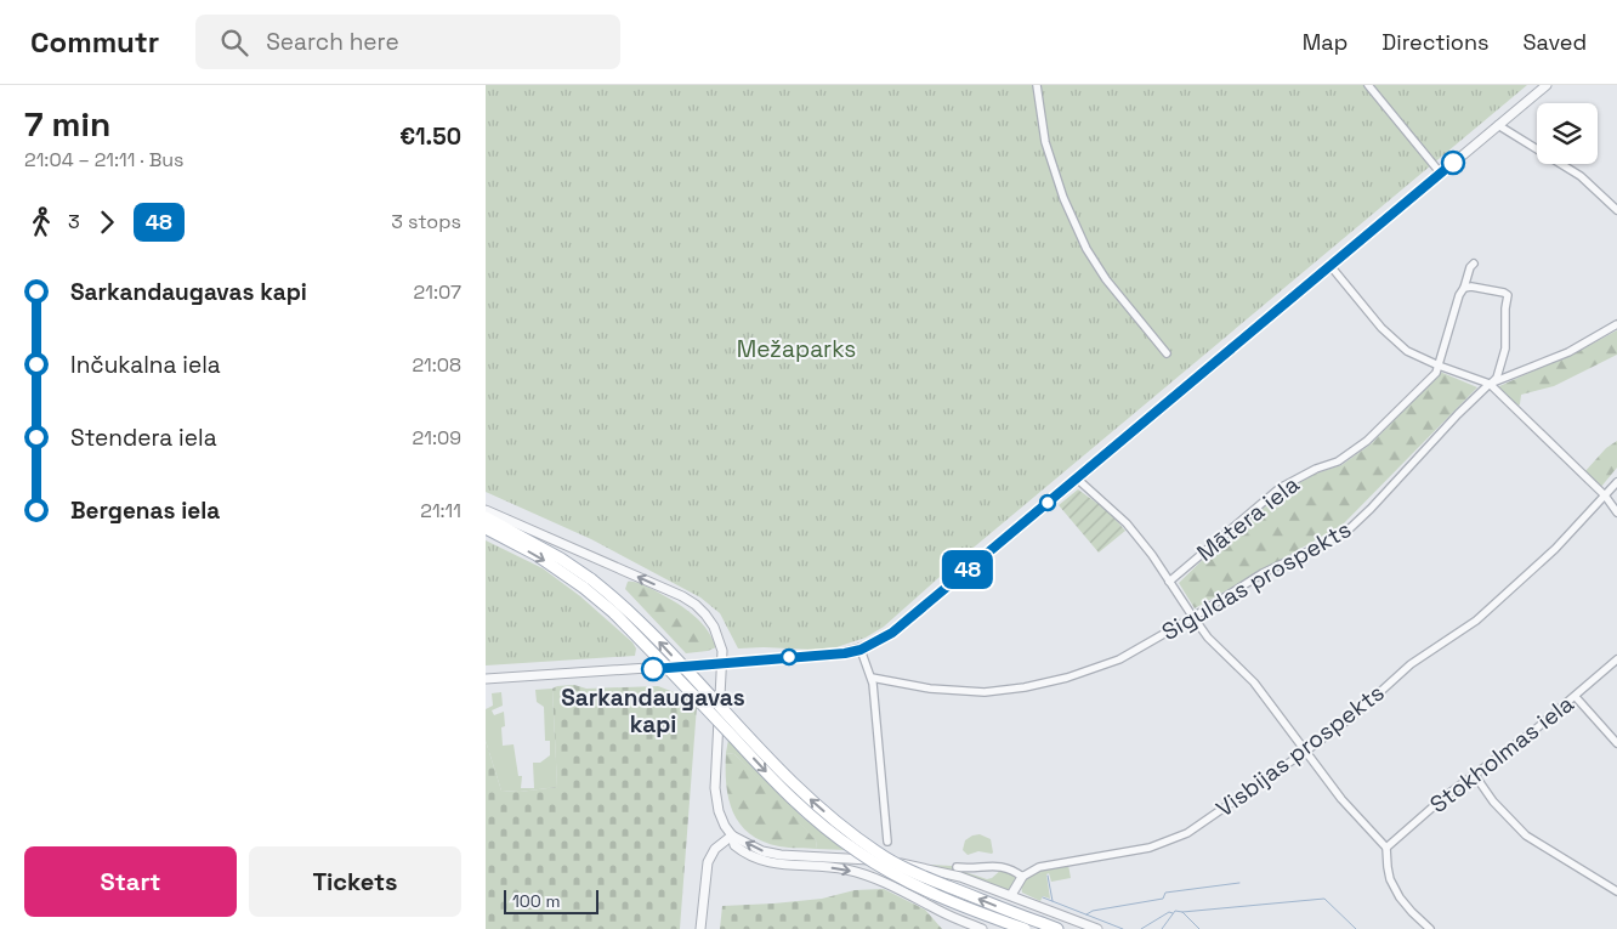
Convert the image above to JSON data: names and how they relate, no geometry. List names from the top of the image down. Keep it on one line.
{"streets":{"street":["Mātera iela","Siguldas prospekts","Visbijas prospekts","Stokholmas iela"]},"parks":["Mežaparks"],"places":["Sarkandaugavas kapi"],"lines":["bus line 48"],"scale_bar":"100 m","page":{"header":"Commutr","search":"Search here","nav":["Map","Directions","Saved"],"heading":["7 min","21:04 – 21:11 · Bus","€1.50"],"on_map":"48","legs":["3","48","3 stops"],"list":[{"name":"Sarkandaugavas kapi","value":"21:07"},{"name":"Inčukalna iela","value":"21:08"},{"name":"Stendera iela","value":"21:09"},{"name":"Bergenas iela","value":"21:11"}],"buttons":["Start","Tickets"],"scale":"100 m"}}
